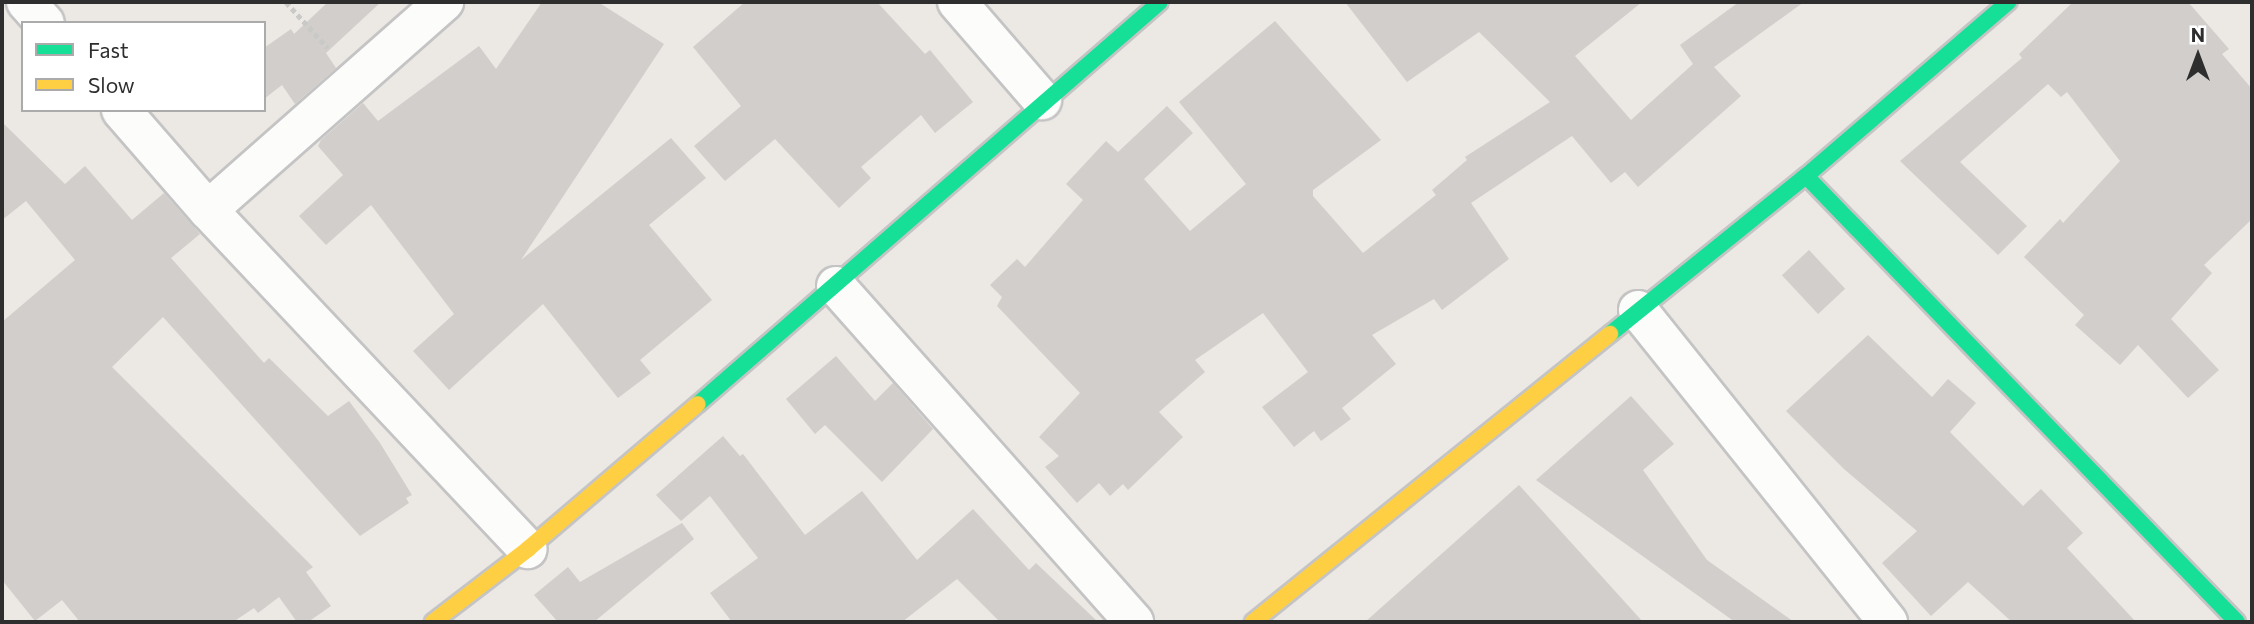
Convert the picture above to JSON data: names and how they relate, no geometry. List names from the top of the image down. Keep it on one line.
{"legend":["Fast","Slow"],"north":"top"}
